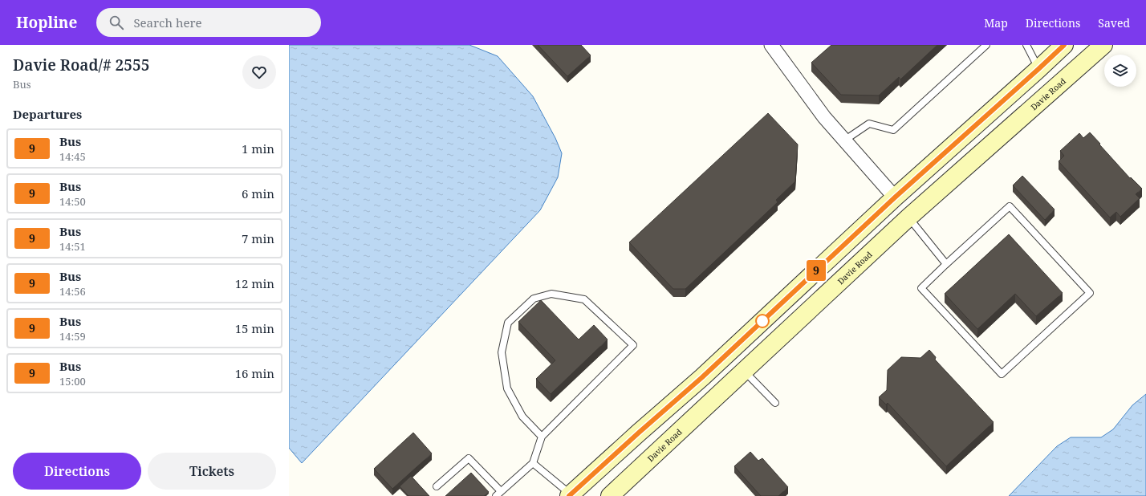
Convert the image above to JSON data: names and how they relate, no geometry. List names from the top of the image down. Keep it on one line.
{"streets":{"main road":["Davie Road"]},"lines":["bus line 9"],"page":{"header":"Hopline","search":"Search here","nav":["Map","Directions","Saved"],"heading":[["Davie Road/# 2555","Bus"],"Departures"],"on_map":"9","list":[{"mark":"9","name":"Bus","note":"14:45","value":"1 min"},{"mark":"9","name":"Bus","note":"14:50","value":"6 min"},{"mark":"9","name":"Bus","note":"14:51","value":"7 min"},{"mark":"9","name":"Bus","note":"14:56","value":"12 min"},{"mark":"9","name":"Bus","note":"14:59","value":"15 min"},{"mark":"9","name":"Bus","note":"15:00","value":"16 min"}],"buttons":["Directions","Tickets"]}}
